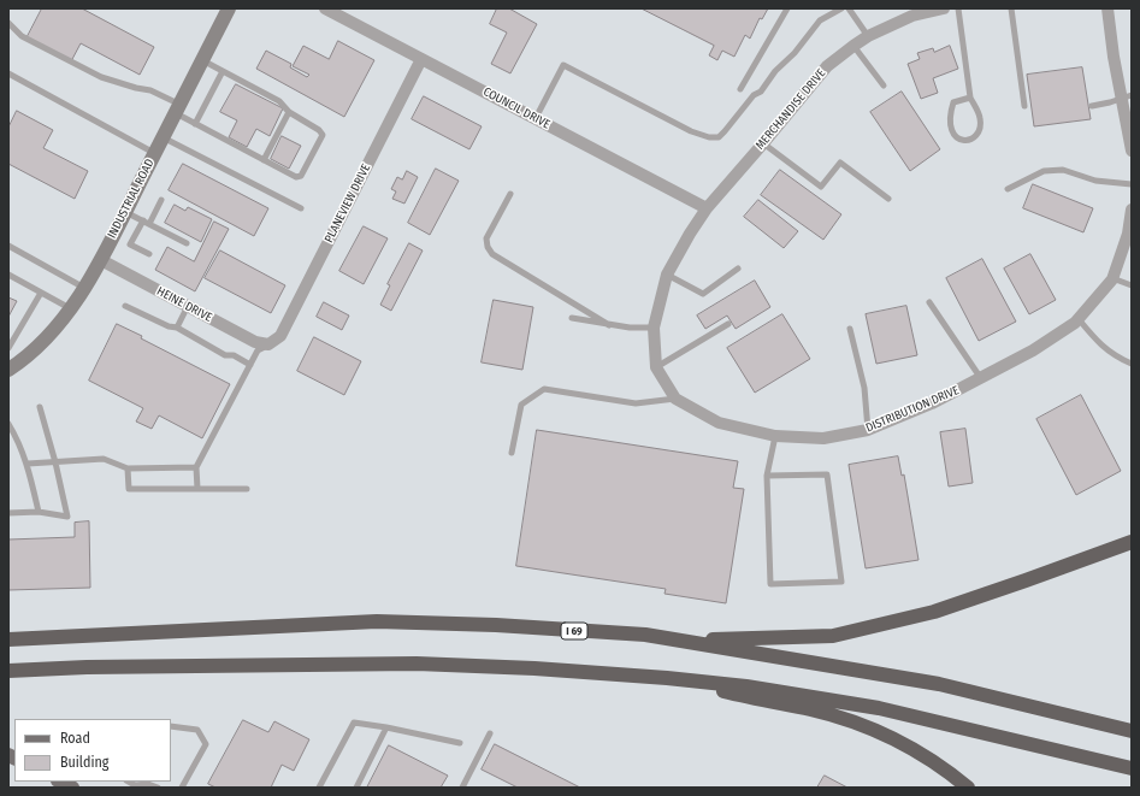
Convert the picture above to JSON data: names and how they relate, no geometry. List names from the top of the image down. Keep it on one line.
{"streets":{"highway":["I 69"],"street":["COUNCIL DRIVE","MERCHANDISE DRIVE","INDUSTRIAL ROAD","PLANEVIEW DRIVE","HEINE DRIVE","DISTRIBUTION DRIVE"]},"crossings":[["COUNCIL DRIVE","MERCHANDISE DRIVE"],["COUNCIL DRIVE","PLANEVIEW DRIVE"],["COUNCIL DRIVE","DISTRIBUTION DRIVE"],["MERCHANDISE DRIVE","DISTRIBUTION DRIVE"],["INDUSTRIAL ROAD","HEINE DRIVE"],["PLANEVIEW DRIVE","HEINE DRIVE"]],"legend":["Road","Building"]}
